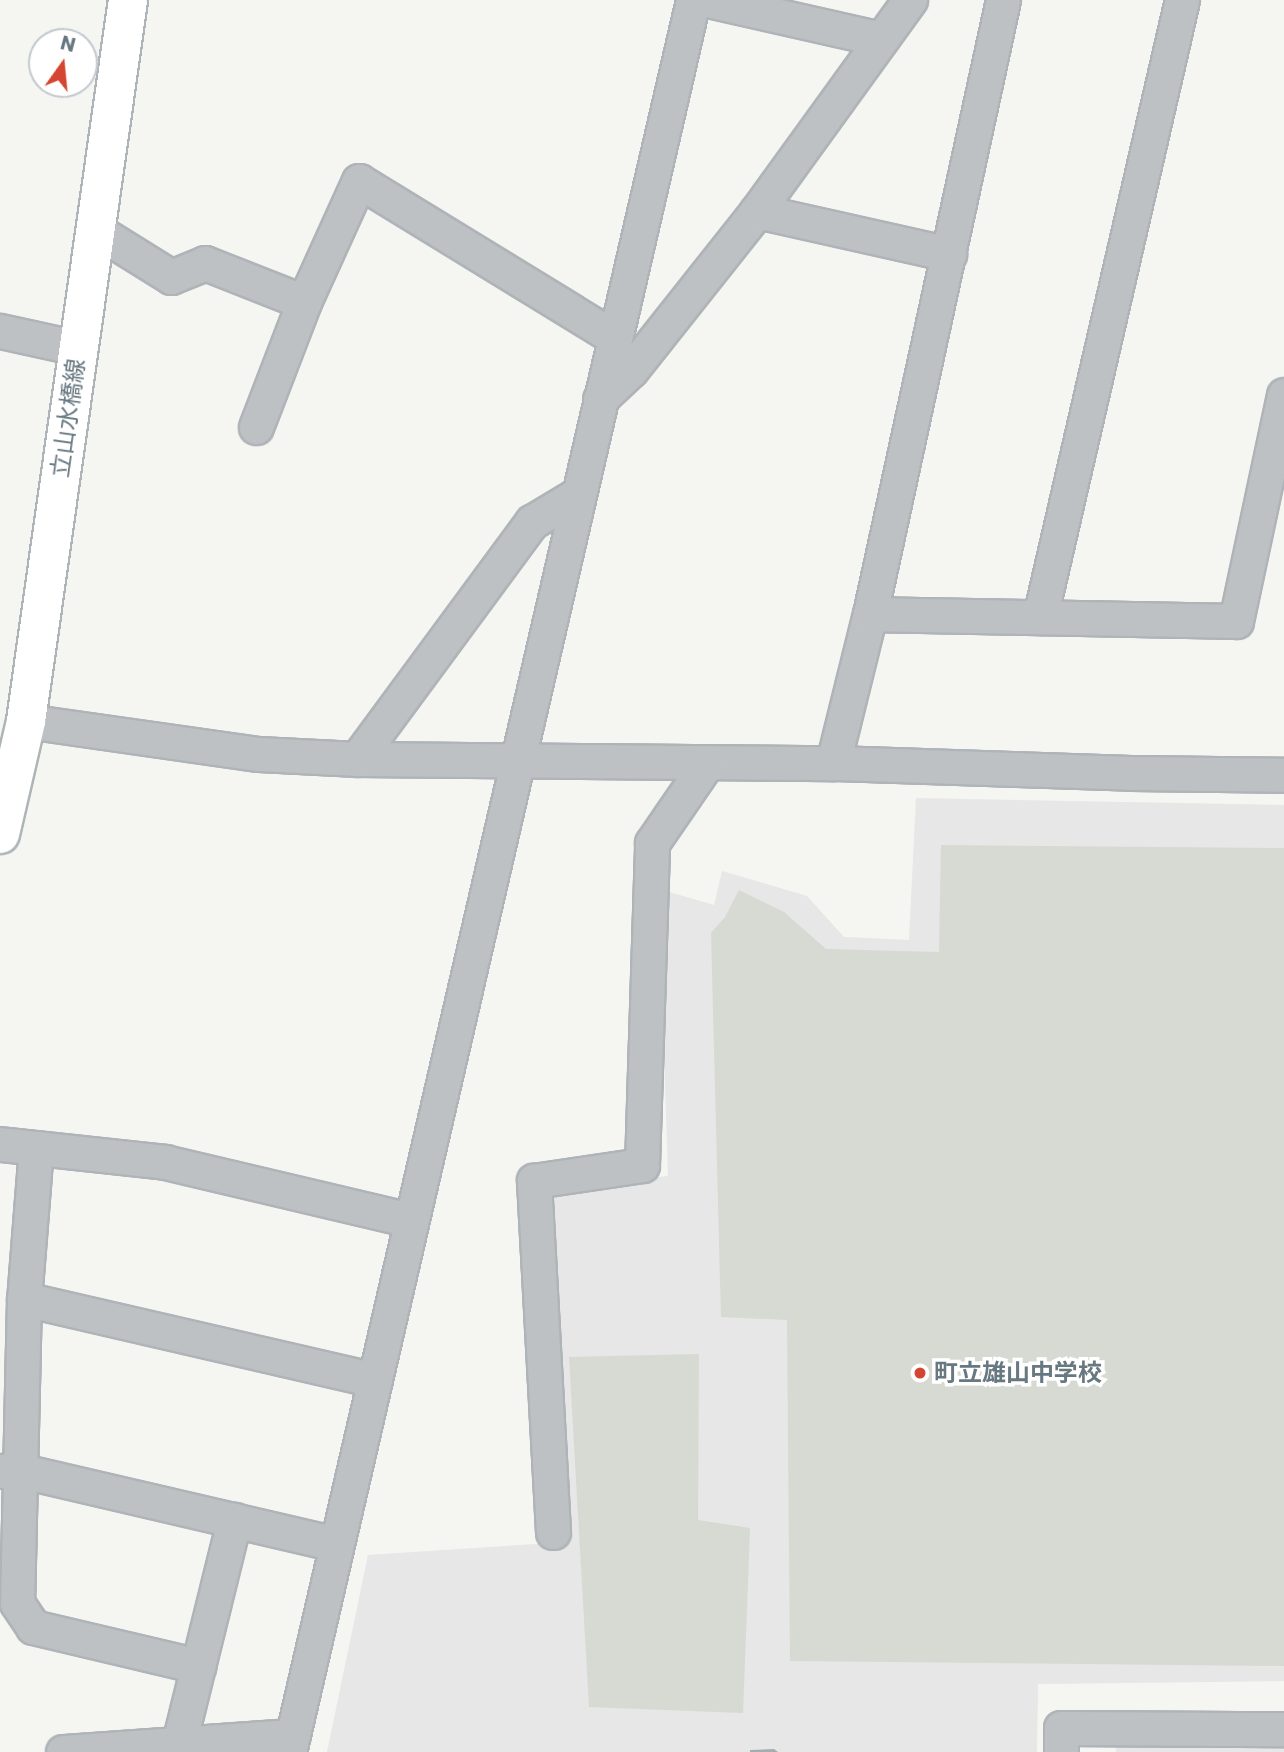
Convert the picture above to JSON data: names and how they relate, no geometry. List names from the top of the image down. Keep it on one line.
{"streets":{"main road":["立山水橋線"]},"places":["町立雄山中学校"],"north":"top"}
